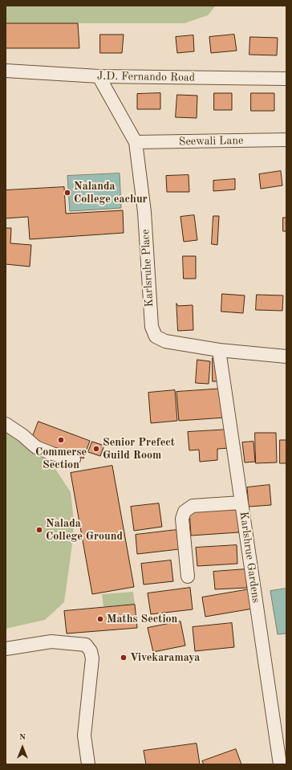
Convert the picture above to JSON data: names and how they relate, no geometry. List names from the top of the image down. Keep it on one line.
{"streets":{"street":["J.D. Fernando Road","Seewali Lane","Karlsruhe Place","Karlshrue Gardens"]},"crossings":[["J.D. Fernando Road","Karlsruhe Place"],["Seewali Lane","Karlsruhe Place"],["Karlsruhe Place","Karlshrue Gardens"]],"places":["Nalanda College eachur","Commerse Section","Senior Prefect Guild Room","Nalada College Ground","Maths Section","Vivekaramaya"],"north":"top"}
